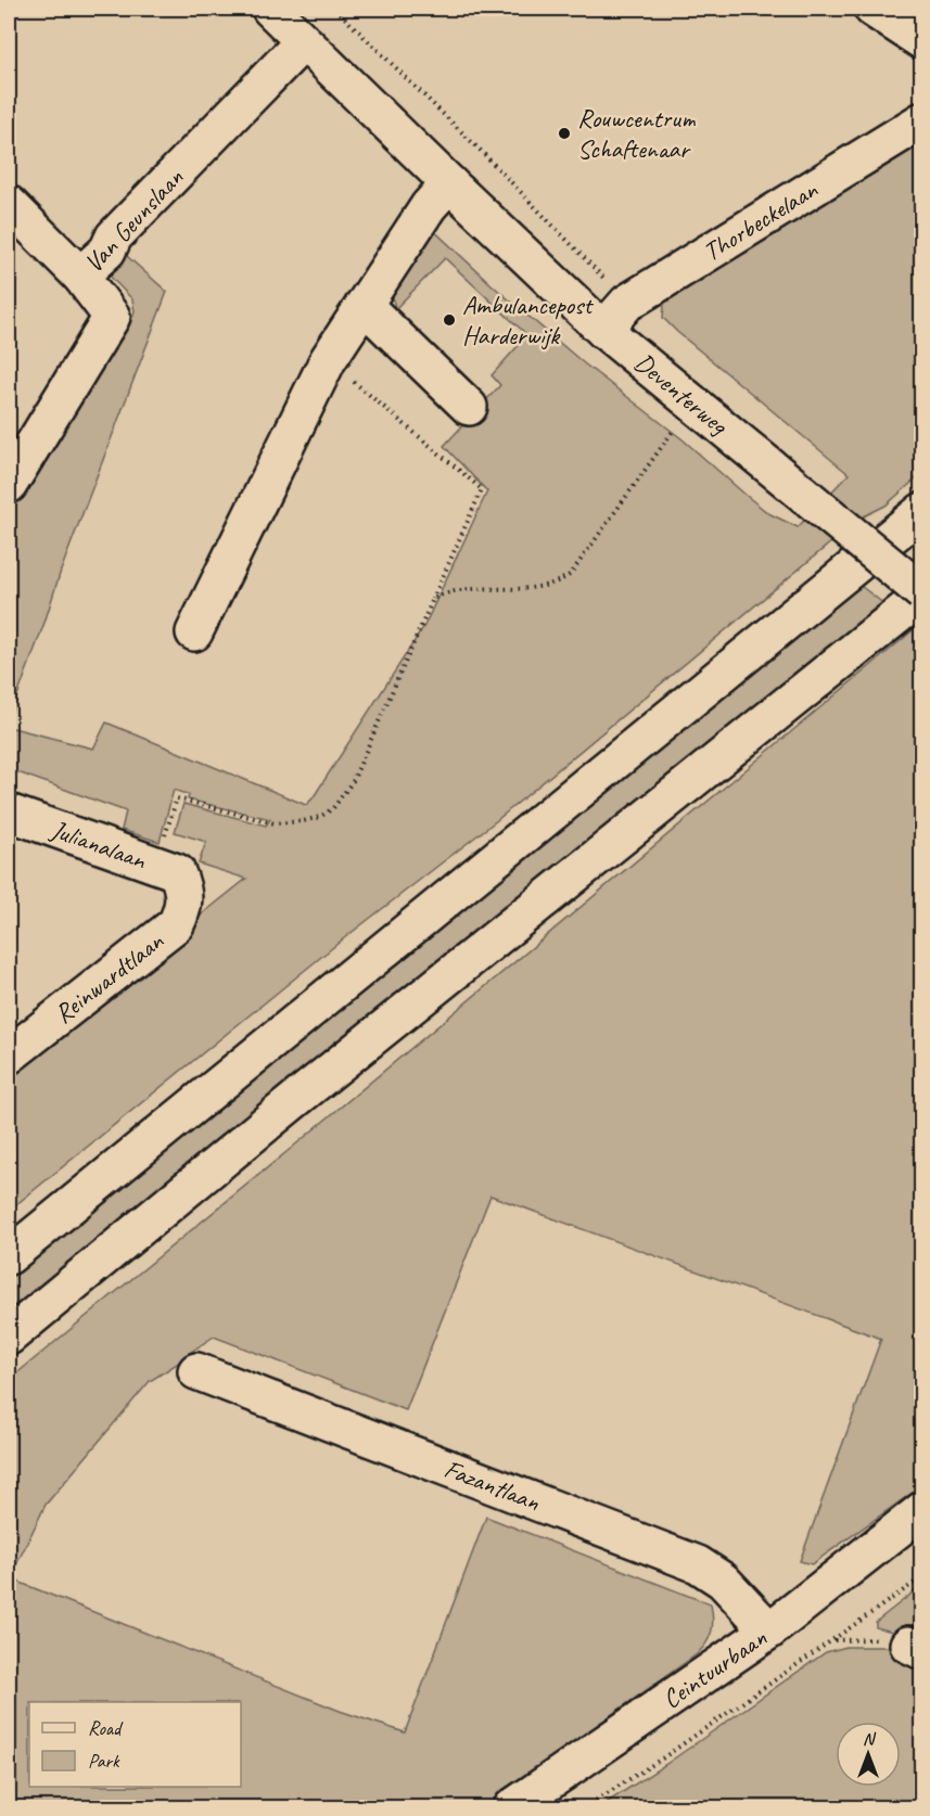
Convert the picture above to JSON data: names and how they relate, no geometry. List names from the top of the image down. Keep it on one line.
{"streets":{"main road":["Van Geunslaan","Thorbeckelaan","Deventerweg","Julianalaan","Reinwardtlaan","Fazantlaan","Ceintuurbaan"]},"crossings":[["Van Geunslaan","Deventerweg"],["Thorbeckelaan","Deventerweg"],["Julianalaan","Reinwardtlaan"],["Fazantlaan","Ceintuurbaan"]],"places":["Rouwcentrum Schaftenaar","Ambulancepost Harderwijk"],"legend":["Road","Park"],"north":"top"}
